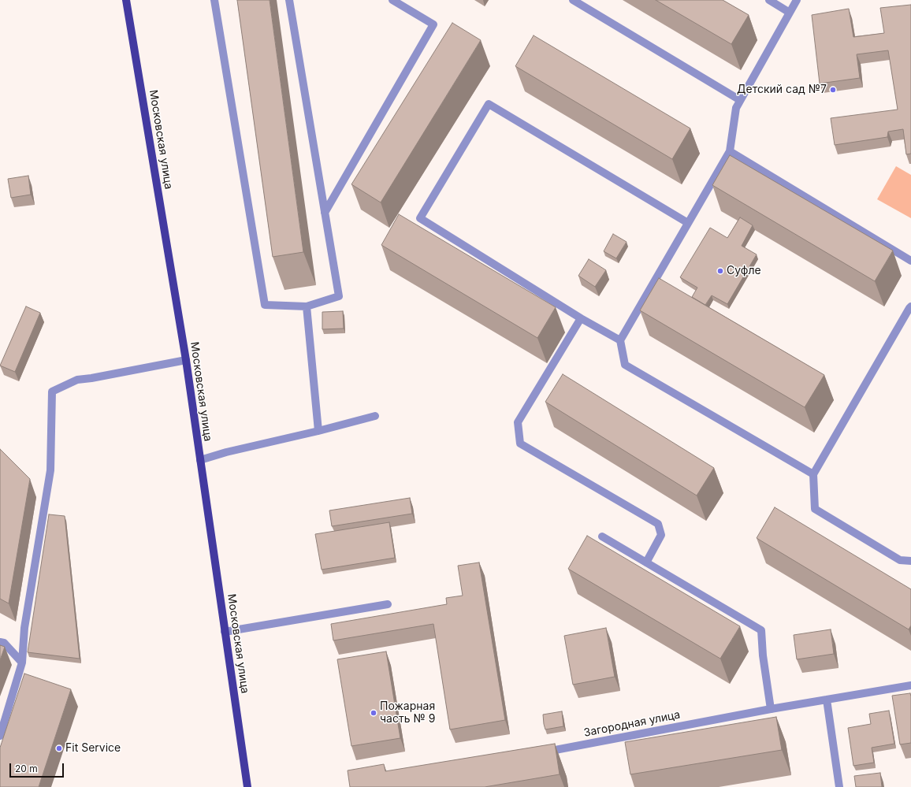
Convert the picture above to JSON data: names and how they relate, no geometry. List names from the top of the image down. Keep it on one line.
{"streets":{"main road":["Московская улица"],"street":["Загородная улица"]},"places":["Детский сад №7","Суфле","Пожарная часть № 9","Fit Service"],"scale_bar":"20 m"}
